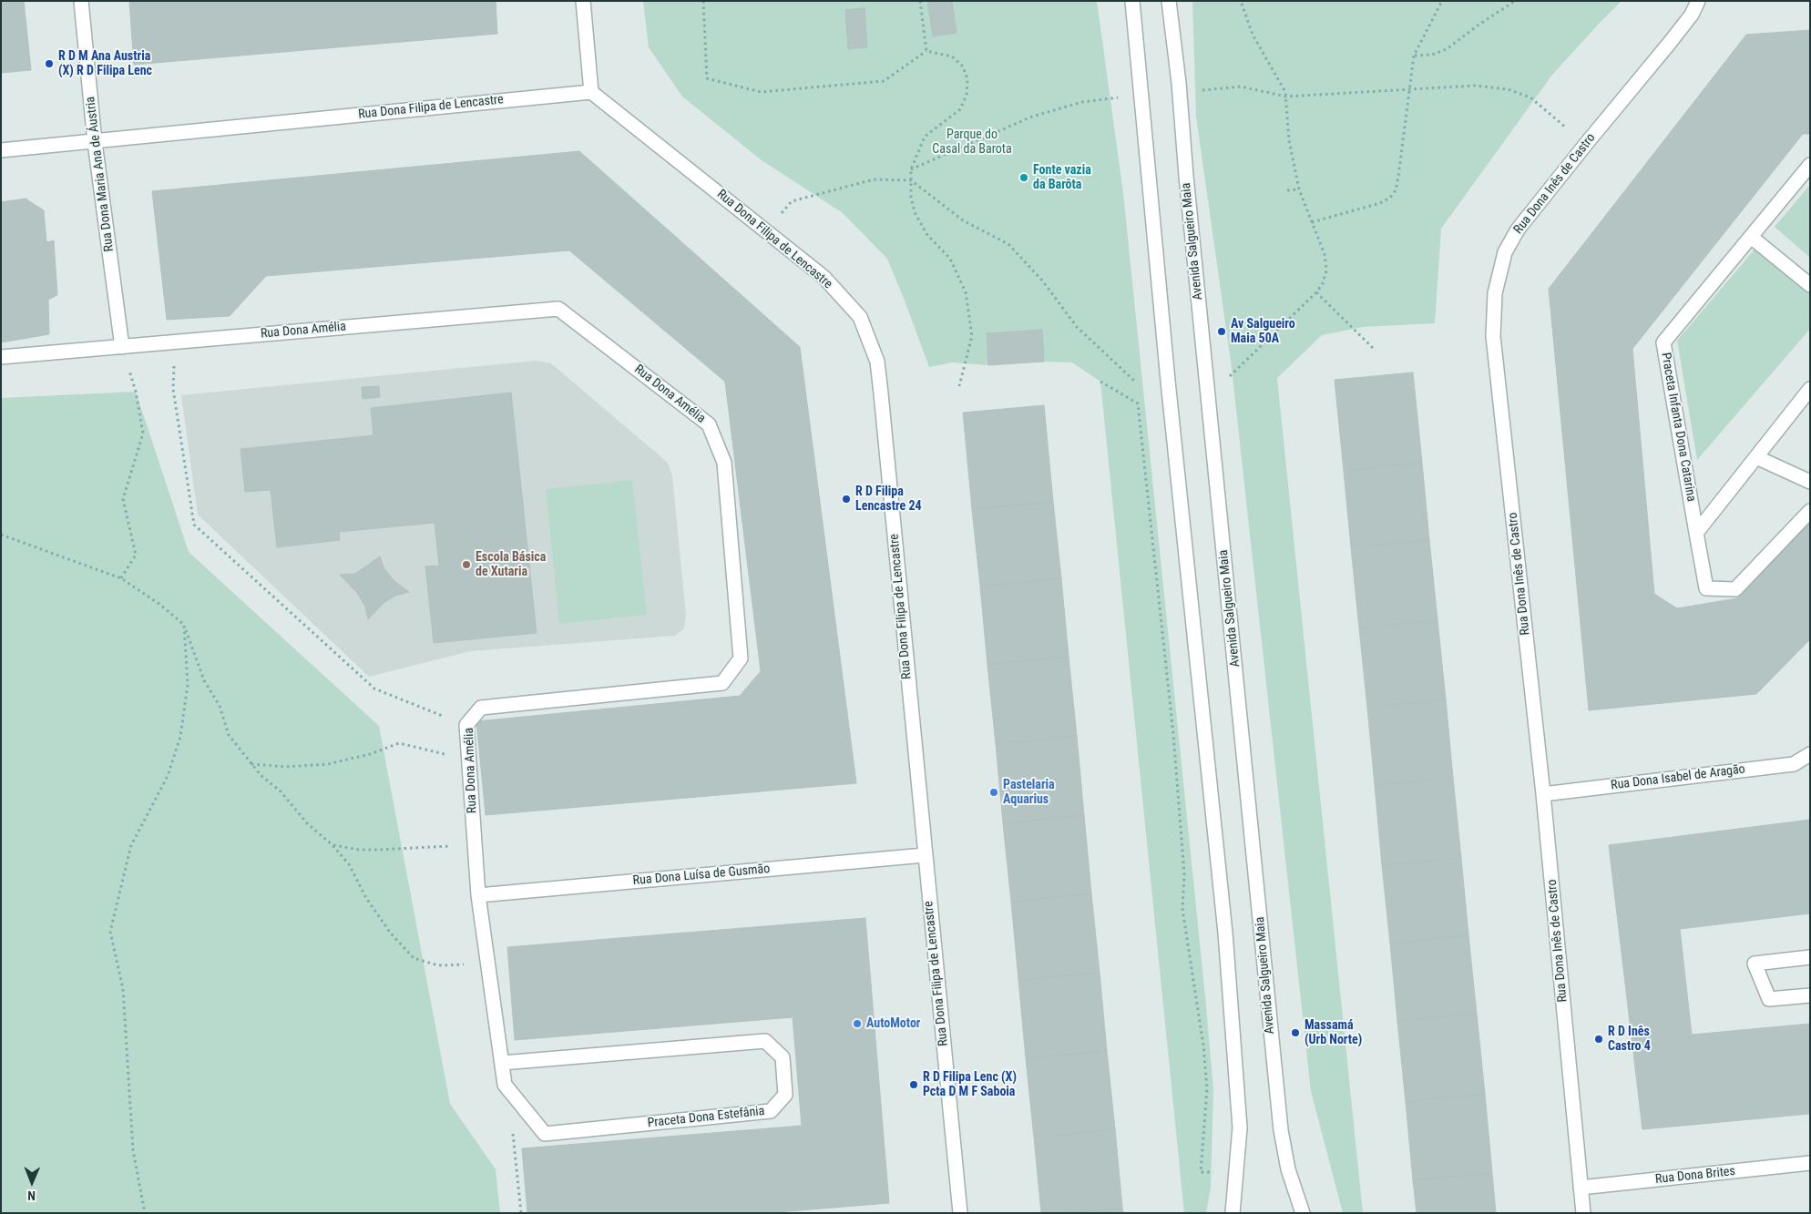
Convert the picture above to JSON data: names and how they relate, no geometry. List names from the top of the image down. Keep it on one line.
{"streets":{"street":["Rua Dona Filipa de Lencastre","Rua Dona Maria Ana de Áustria","Rua Dona Inês de Castro","Avenida Salgueiro Maia","Rua Dona Amélia","Praceta Infanta Dona Catarina","Rua Dona Isabel de Aragão","Rua Dona Luísa de Gusmão","Praceta Dona Estefânia","Rua Dona Brites"]},"crossings":[["Rua Dona Filipa de Lencastre","Rua Dona Maria Ana de Áustria"],["Rua Dona Filipa de Lencastre","Rua Dona Luísa de Gusmão"],["Rua Dona Maria Ana de Áustria","Rua Dona Amélia"],["Rua Dona Inês de Castro","Rua Dona Isabel de Aragão"],["Rua Dona Inês de Castro","Rua Dona Brites"],["Rua Dona Amélia","Rua Dona Luísa de Gusmão"],["Rua Dona Amélia","Praceta Dona Estefânia"],["Rua Dona Luísa de Gusmão","Praceta Dona Estefânia"]],"parks":["Parque do Casal da Barota"],"places":["R D M Ana Austria (X) R D Filipa Lenc","Fonte vazia da Barôta","Av Salgueiro Maia 50A","R D Filipa Lencastre 24","Escola Básica de Xutaria","Pastelaria Aquarius","AutoMotor","Massamá (Urb Norte)","R D Inês Castro 4","R D Filipa Lenc (X) Pcta D M F Saboia"],"north":"bottom"}
